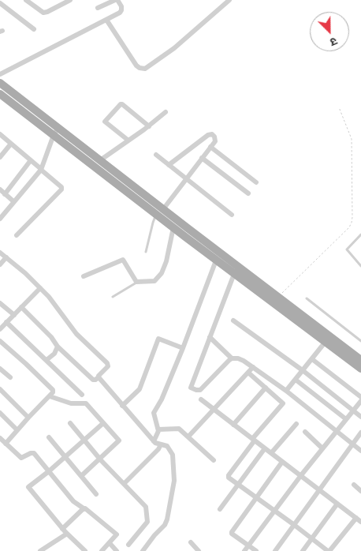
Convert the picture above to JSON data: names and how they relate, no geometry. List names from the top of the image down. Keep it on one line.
{"north":"bottom right"}
